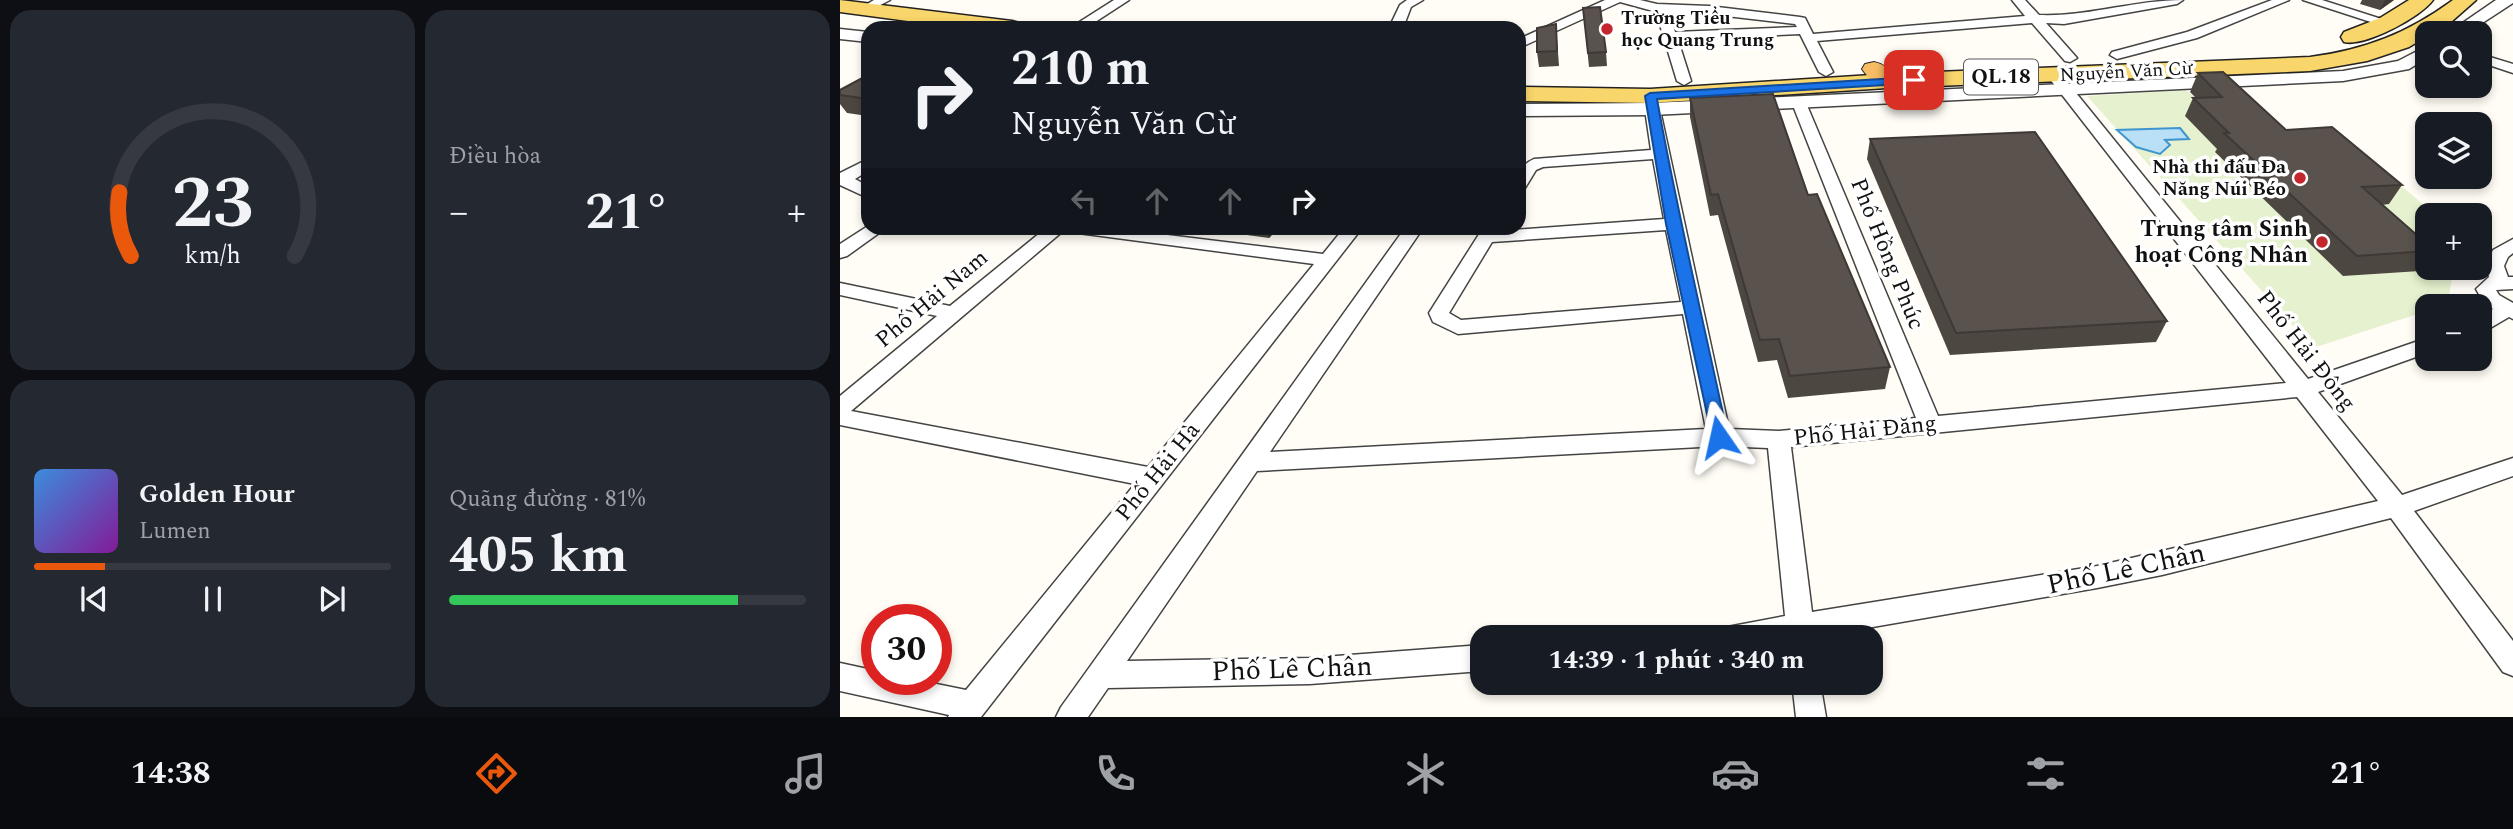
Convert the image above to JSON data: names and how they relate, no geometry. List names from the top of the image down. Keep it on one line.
{"streets":{"main road":["Nguyễn Văn Cừ","QL.18"],"street":["Phố Hồng Phúc","Phố Hải Nam","Phố Hải Đông","Phố Hải Đăng","Phố Hải Hà","Phố Lê Chân"]},"crossings":[["Nguyễn Văn Cừ","Phố Hồng Phúc"],["Nguyễn Văn Cừ","Phố Hải Đông"],["Phố Hồng Phúc","Phố Hải Đăng"],["Phố Hải Đông","Phố Hải Đăng"],["Phố Hải Đông","Phố Lê Chân"]],"places":["Trường Tiểu học Quang Trung","Nhà thi đấu Đa Năng Núi Béo","Trung tâm Sinh hoạt Công Nhân"],"page":{"tile":["Điều hòa",["Quãng đường · 81%","405 km"]],"map_buttons":["+","−"],"turn":["210 m","Nguyễn Văn Cừ"],"heat":["−","21°","+"],"song":["Golden Hour","Lumen"],"limit":"30","trip":"14:39 · 1 phút · 340 m","tabs":["14:38","21°"],"gauge":["23","km/h"]}}
